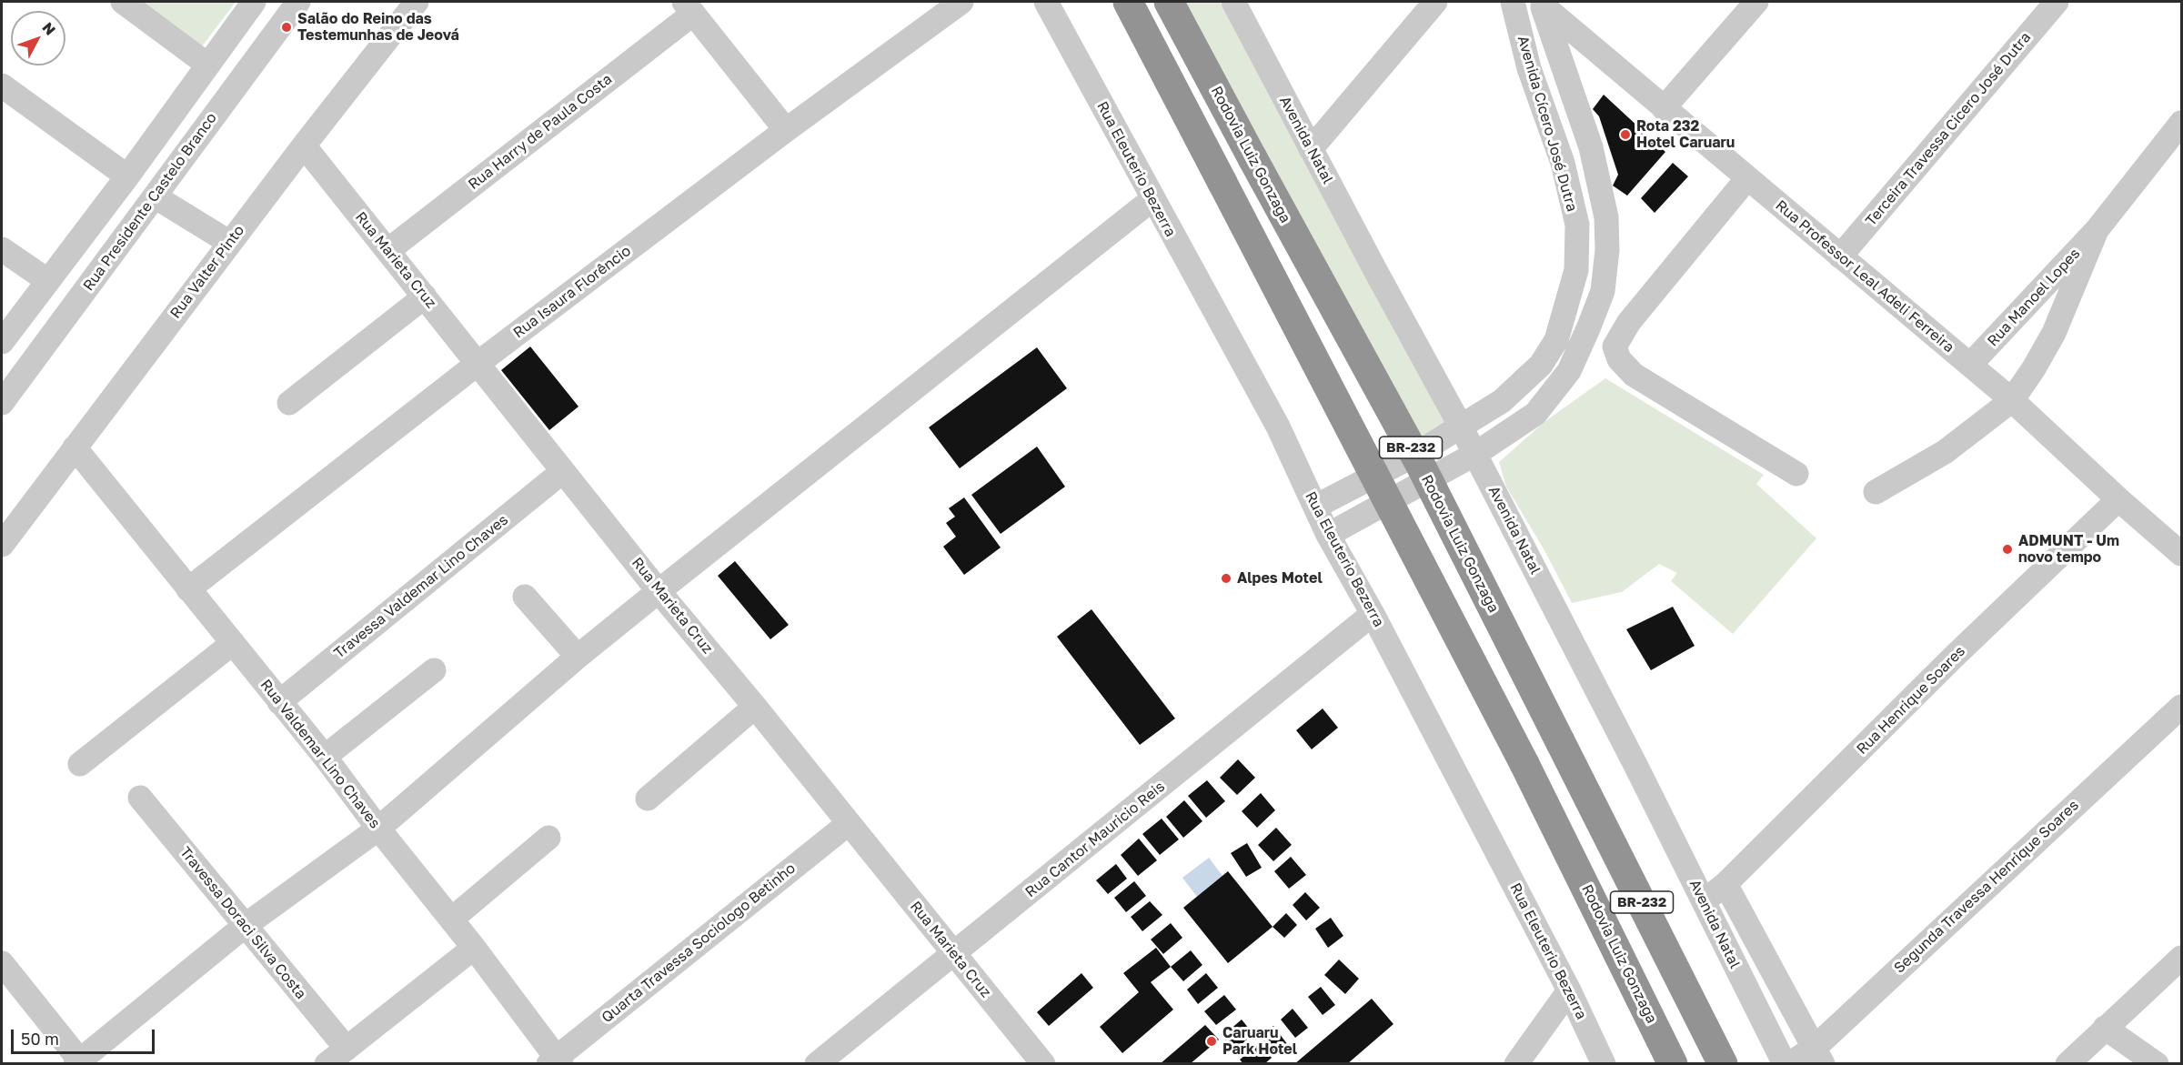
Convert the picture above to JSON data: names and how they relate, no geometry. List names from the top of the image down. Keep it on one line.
{"streets":{"highway":["Rodovia Luiz Gonzaga","BR-232"],"street":["Avenida Cícero José Dutra","Terceira Travessa Cicero José Dutra","Rua Harry de Paula Costa","Avenida Natal","Rua Eleuterio Bezerra","Rua Presidente Castelo Branco","Rua Marieta Cruz","Rua Valter Pinto","Rua Professor Leal Adeli Ferreira","Rua Isaura Florêncio","Rua Manoel Lopes","Travessa Valdemar Lino Chaves","Rua Henrique Soares","Rua Valdemar Lino Chaves","Rua Cantor Mauricio Reis","Segunda Travessa Henrique Soares","Travessa Doraci Silva Costa","Quarta Travessa Sociologo Betinho"]},"crossings":[["Avenida Cícero José Dutra","Avenida Natal"],["Avenida Cícero José Dutra","Rua Eleuterio Bezerra"],["Avenida Cícero José Dutra","Rua Professor Leal Adeli Ferreira"],["Terceira Travessa Cicero José Dutra","Rua Professor Leal Adeli Ferreira"],["Rua Harry de Paula Costa","Rua Marieta Cruz"],["Avenida Natal","Rua Henrique Soares"],["Rua Eleuterio Bezerra","Rua Cantor Mauricio Reis"],["Rua Marieta Cruz","Rua Valter Pinto"],["Rua Marieta Cruz","Rua Isaura Florêncio"],["Rua Marieta Cruz","Travessa Valdemar Lino Chaves"],["Rua Marieta Cruz","Rua Cantor Mauricio Reis"],["Rua Marieta Cruz","Quarta Travessa Sociologo Betinho"],["Rua Valter Pinto","Rua Valdemar Lino Chaves"],["Rua Professor Leal Adeli Ferreira","Rua Manoel Lopes"],["Rua Professor Leal Adeli Ferreira","Rua Henrique Soares"],["Rua Isaura Florêncio","Rua Valdemar Lino Chaves"],["Travessa Valdemar Lino Chaves","Rua Valdemar Lino Chaves"],["Rua Valdemar Lino Chaves","Quarta Travessa Sociologo Betinho"]],"places":["Salão do Reino das Testemunhas de Jeová","Rota 232 Hotel Caruaru","ADMUNT - Um novo tempo","Alpes Motel","Caruaru Park Hotel"],"scale_bar":"50 m","north":"top right"}
